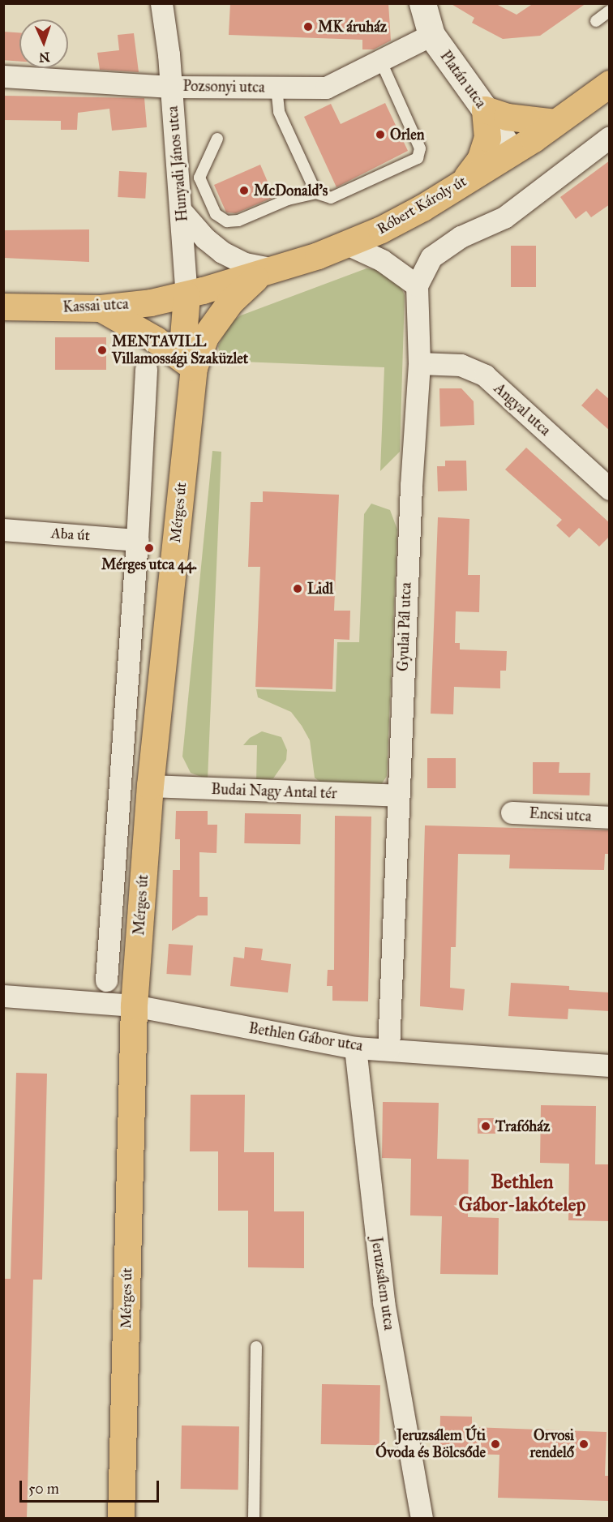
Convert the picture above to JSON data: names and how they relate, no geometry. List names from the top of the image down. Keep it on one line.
{"streets":{"main road":["Róbert Károly út","Kassai utca","Mérges út"],"street":["Platán utca","Pozsonyi utca","Hunyadi János utca","Angyal utca","Aba út","Gyulai Pál utca","Budai Nagy Antal tér","Encsi utca","Bethlen Gábor utca","Jeruzsálem utca"]},"crossings":[["Platán utca","Pozsonyi utca"],["Platán utca","Róbert Károly út"],["Pozsonyi utca","Hunyadi János utca"],["Hunyadi János utca","Róbert Károly út"],["Hunyadi János utca","Kassai utca"],["Hunyadi János utca","Mérges út"],["Róbert Károly út","Kassai utca"],["Róbert Károly út","Mérges út"],["Kassai utca","Mérges út"],["Angyal utca","Gyulai Pál utca"],["Mérges út","Aba út"],["Mérges út","Budai Nagy Antal tér"],["Mérges út","Bethlen Gábor utca"],["Gyulai Pál utca","Budai Nagy Antal tér"],["Gyulai Pál utca","Bethlen Gábor utca"],["Bethlen Gábor utca","Jeruzsálem utca"]],"districts":["Bethlen Gábor-lakótelep"],"places":["MK áruház","Orlen","McDonald's","MENTAVILL Villamossági Szaküzlet","Mérges utca 44.","Lidl","Trafóház","Jeruzsálem Úti Óvoda és Bölcsőde","Orvosi rendelő"],"scale_bar":"50 m","north":"bottom"}
